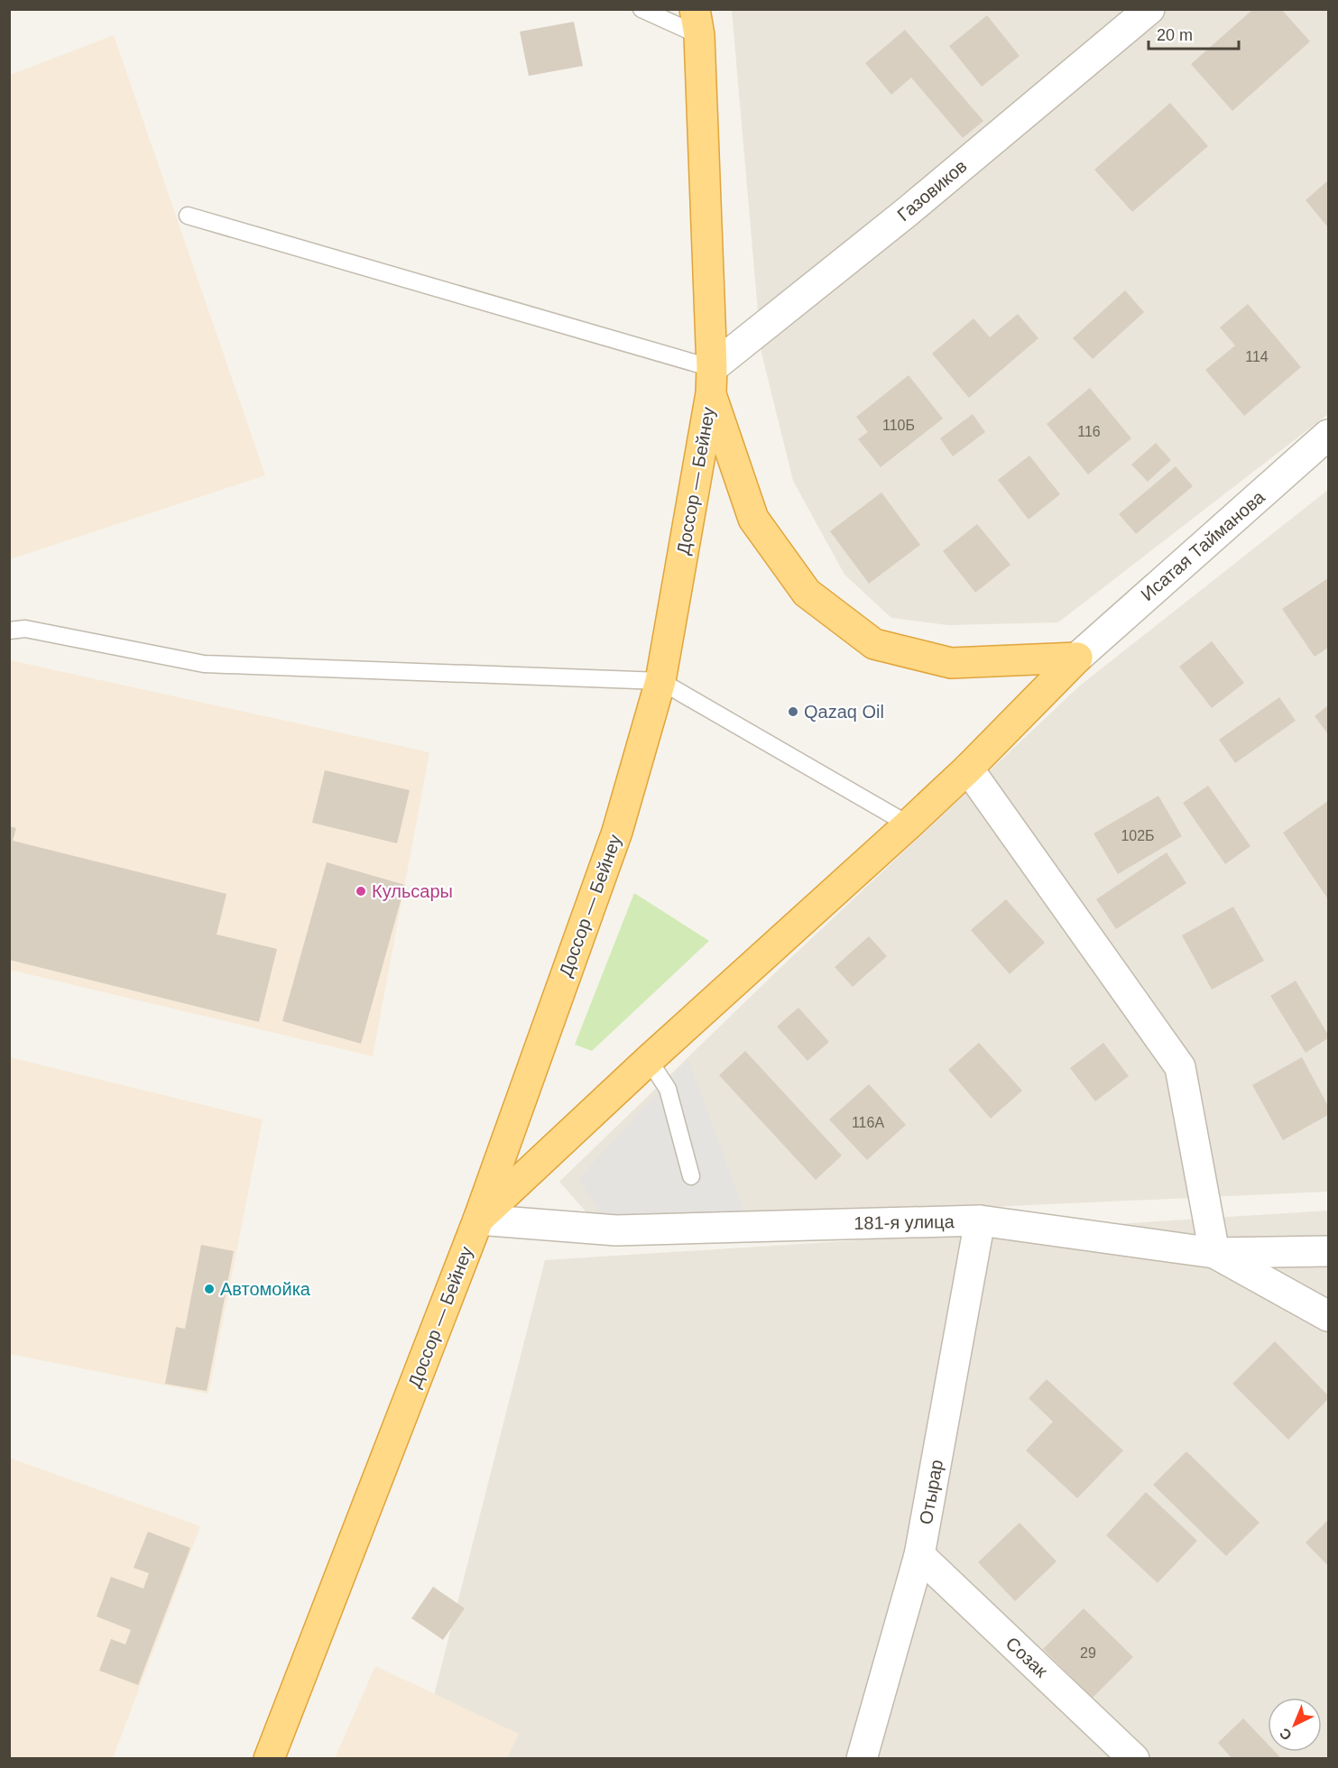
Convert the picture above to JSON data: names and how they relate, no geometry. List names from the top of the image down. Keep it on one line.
{"streets":{"highway":["Доссор — Бейнеу"],"street":["Газовиков","Исатая Тайманова","181-я улица","Отырар","Созак"]},"crossings":[["Газовиков","Доссор — Бейнеу"],["Доссор — Бейнеу","181-я улица"],["181-я улица","Отырар"],["Отырар","Созак"]],"places":["Qazaq Oil","Кульсары","Автомойка"],"house_numbers":["114","110Б","116","102Б","116А","29"],"scale_bar":"20 m","north":"bottom left"}
